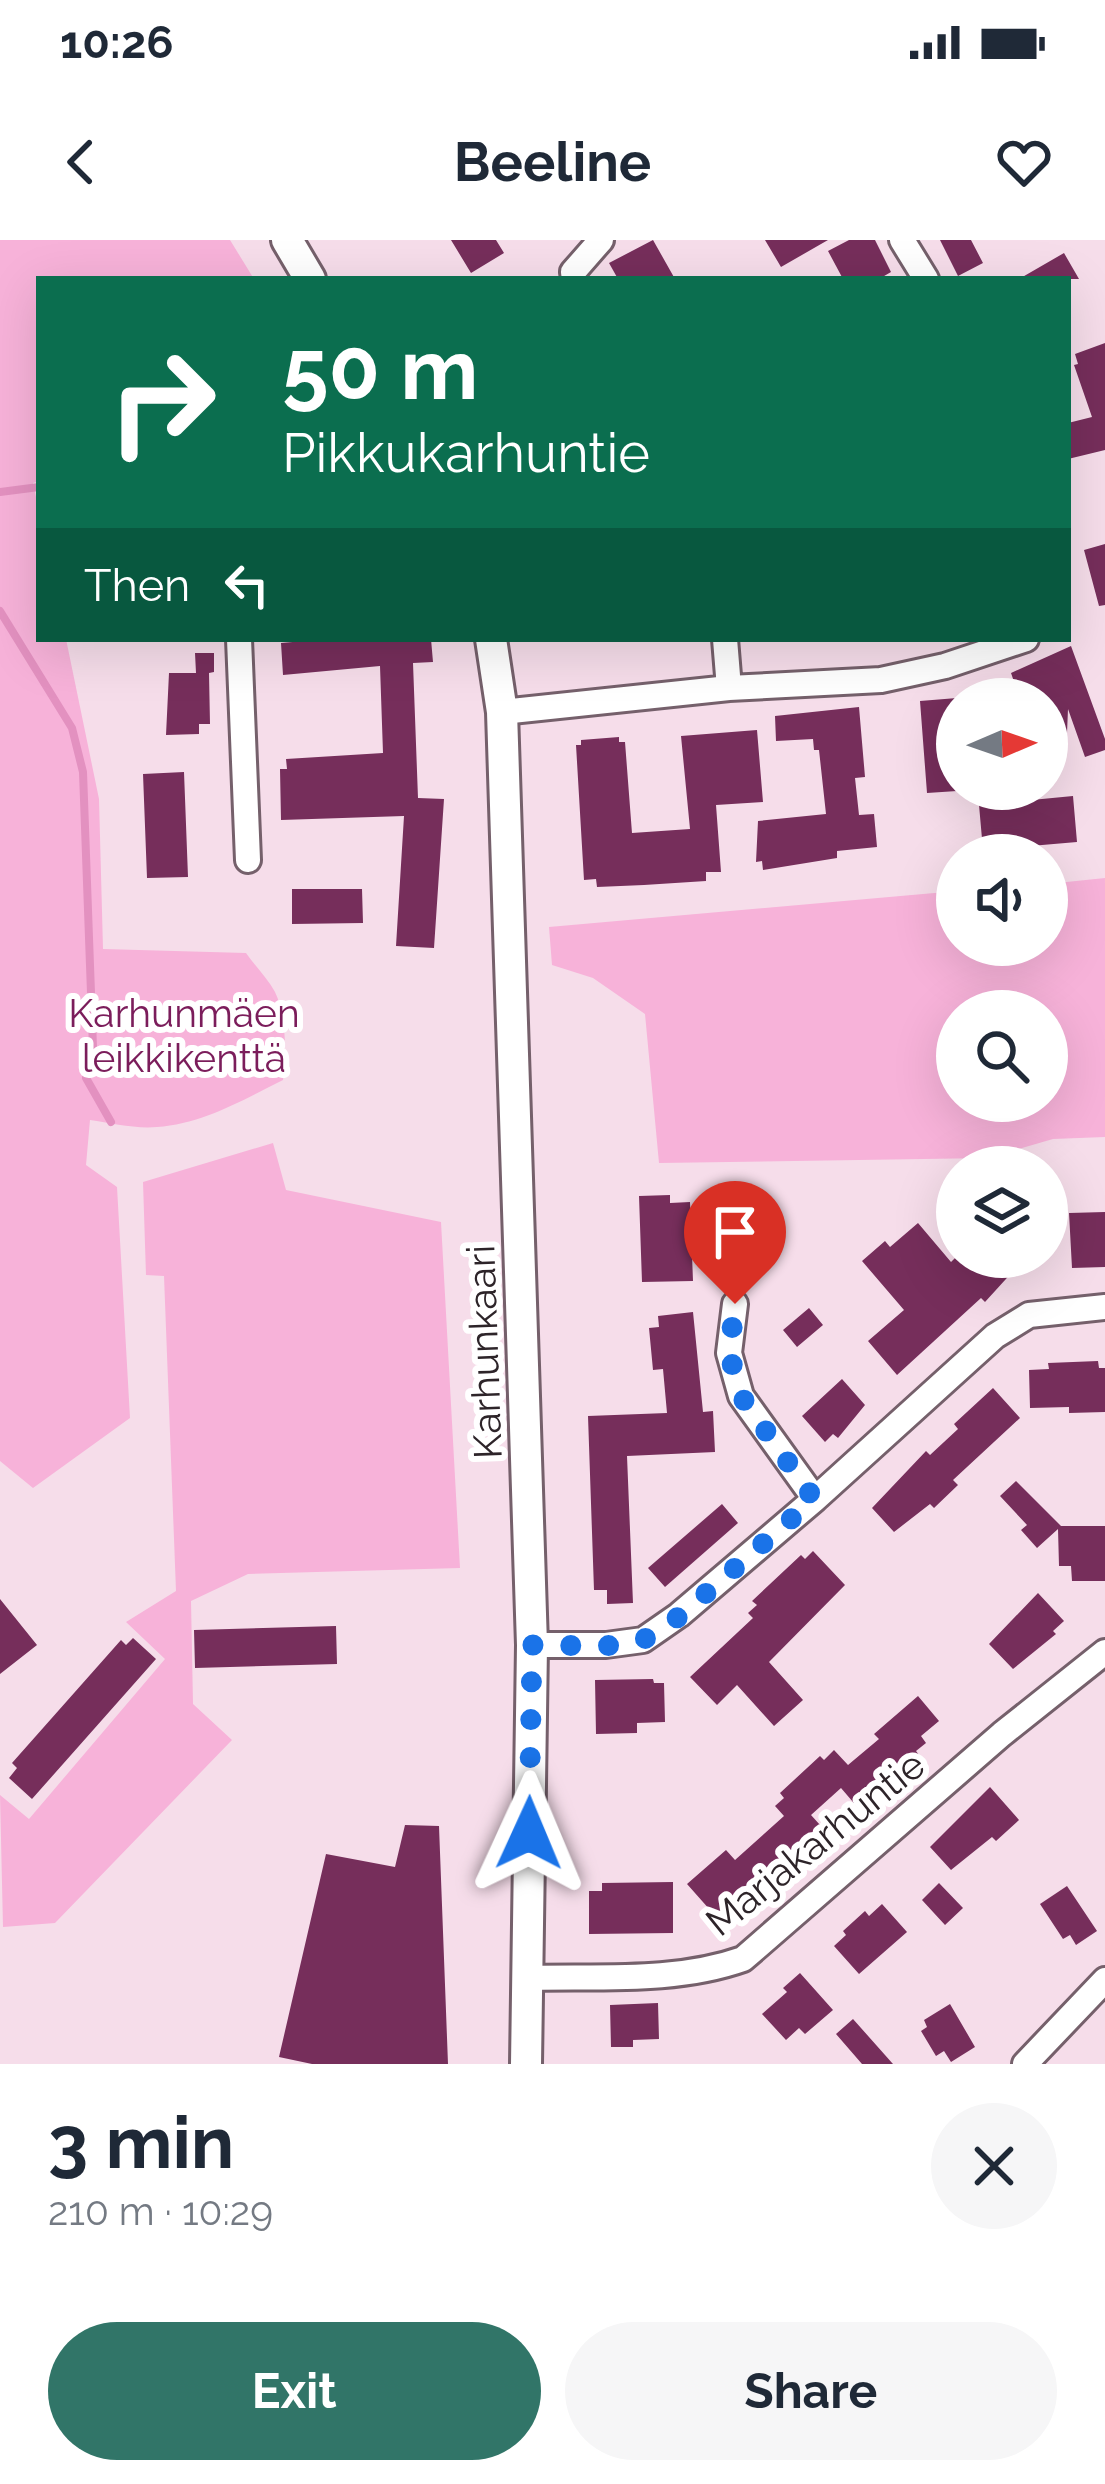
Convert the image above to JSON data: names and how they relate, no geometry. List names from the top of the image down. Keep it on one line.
{"streets":{"street":["Karhunkaari","Marjakarhuntie"]},"crossings":[["Karhunkaari","Marjakarhuntie"]],"parks":["Karhunmäen leikkikenttä"],"north":"right","page":{"status":"10:26","header":"Beeline","turn":["50 m","Pikkukarhuntie"],"then":"Then","heading":["3 min","210 m · 10:29"],"buttons":["Exit","Share"]}}
